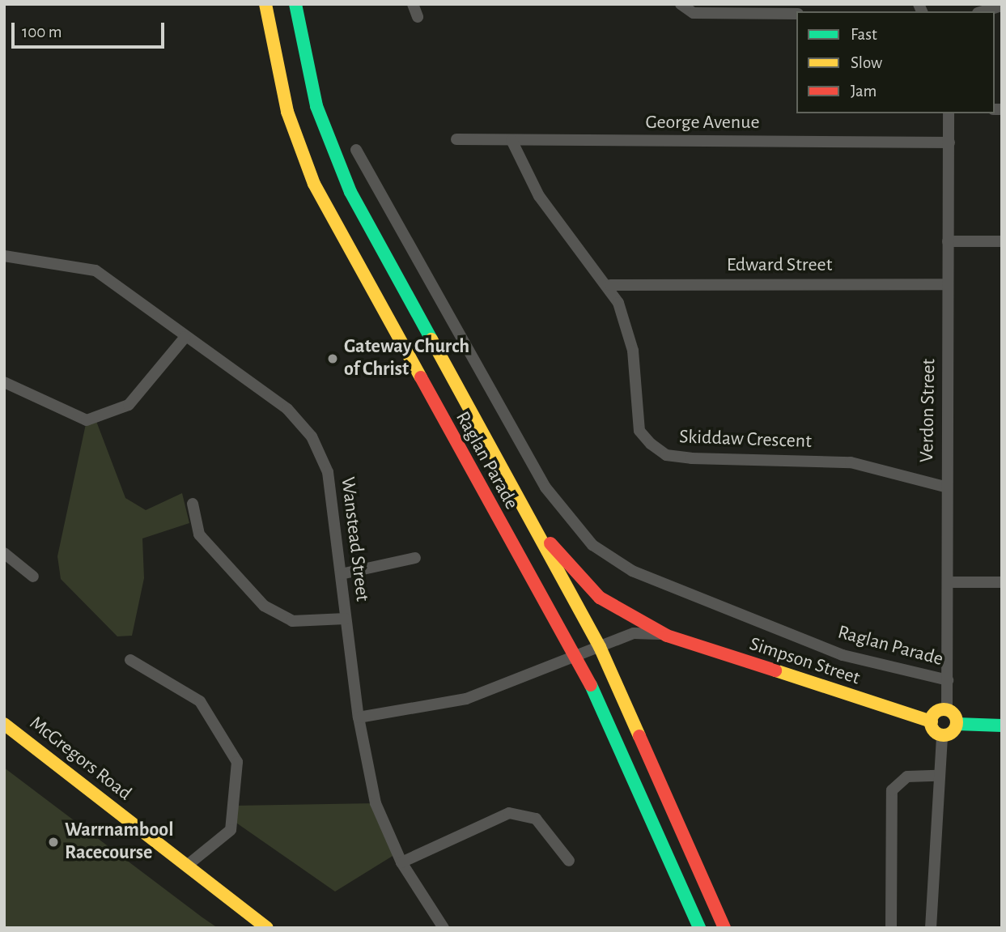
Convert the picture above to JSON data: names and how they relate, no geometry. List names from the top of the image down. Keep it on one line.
{"streets":{"main road":["Raglan Parade","Simpson Street","McGregors Road"],"street":["George Avenue","Edward Street","Verdon Street","Skiddaw Crescent","Wanstead Street"]},"crossings":[["George Avenue","Verdon Street"],["George Avenue","Skiddaw Crescent"],["Edward Street","Verdon Street"],["Edward Street","Skiddaw Crescent"],["Verdon Street","Skiddaw Crescent"],["Verdon Street","Raglan Parade"],["Raglan Parade","Simpson Street"],["Wanstead Street","Simpson Street"]],"places":["Gateway Church of Christ","Warrnambool Racecourse"],"legend":["Fast","Slow","Jam"],"scale_bar":"100 m"}
